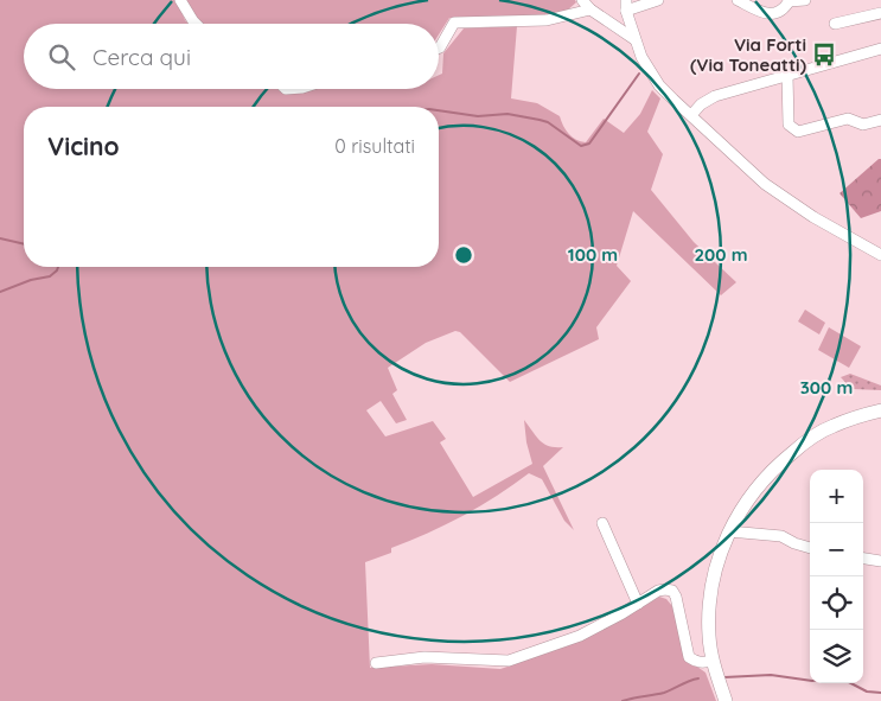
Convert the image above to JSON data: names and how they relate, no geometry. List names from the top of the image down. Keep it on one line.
{"places":{"bus stop":["Via Forti (Via Toneatti)"]},"page":{"search":"Cerca qui","heading":["Vicino","0 risultati"],"map_buttons":["+","−"]},"rings":["100 m","200 m","300 m"]}
